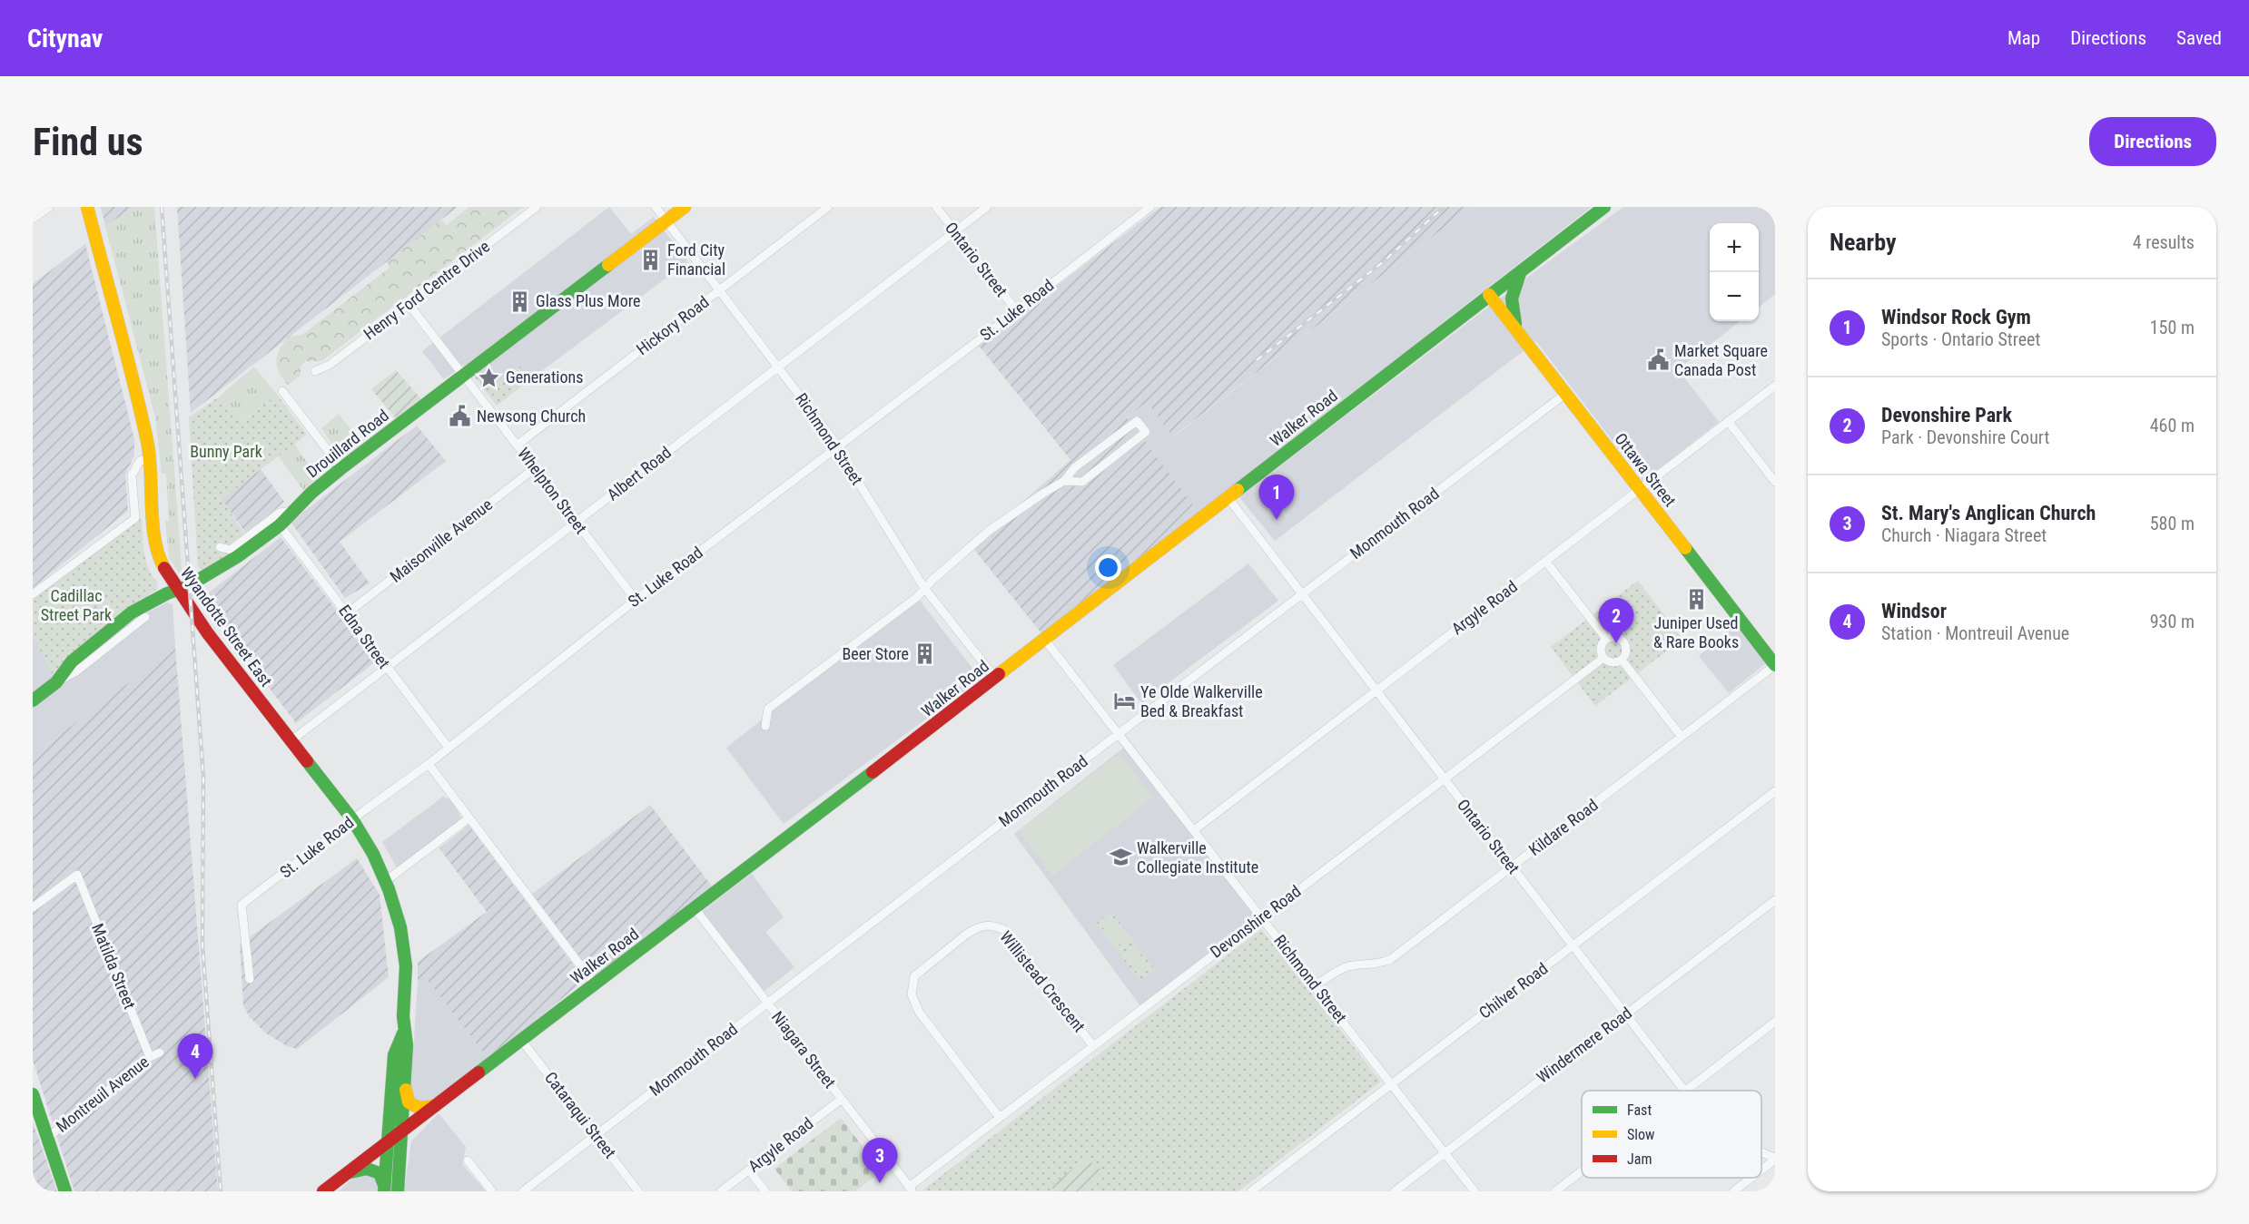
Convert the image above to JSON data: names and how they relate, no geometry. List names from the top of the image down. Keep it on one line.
{"streets":{"main road":["Walker Road","Drouillard Road","Ottawa Street","Wyandotte Street East"],"street":["Ontario Street","Henry Ford Centre Drive","St. Luke Road","Hickory Road","Richmond Street","Albert Road","Whelpton Street","Monmouth Road","Maisonville Avenue","Argyle Road","Edna Street","Kildare Road","Devonshire Road","Matilda Street","Willistead Crescent","Chilver Road","Windermere Road","Niagara Street","Montreuil Avenue","Cataraqui Street"]},"crossings":[["Ontario Street","St. Luke Road"],["Ontario Street","Walker Road"],["Ontario Street","Albert Road"],["Ontario Street","Monmouth Road"],["Ontario Street","Argyle Road"],["Ontario Street","Kildare Road"],["Ontario Street","Devonshire Road"],["Ontario Street","Chilver Road"],["Ontario Street","Windermere Road"],["Henry Ford Centre Drive","Whelpton Street"],["St. Luke Road","Richmond Street"],["St. Luke Road","Whelpton Street"],["St. Luke Road","Wyandotte Street East"],["St. Luke Road","Edna Street"],["Hickory Road","Richmond Street"],["Hickory Road","Whelpton Street"],["Walker Road","Richmond Street"],["Walker Road","Ottawa Street"],["Walker Road","Wyandotte Street East"],["Walker Road","Niagara Street"],["Walker Road","Cataraqui Street"],["Richmond Street","Drouillard Road"],["Richmond Street","Albert Road"],["Richmond Street","Monmouth Road"],["Richmond Street","Argyle Road"],["Richmond Street","Kildare Road"],["Richmond Street","Devonshire Road"],["Richmond Street","Chilver Road"],["Richmond Street","Windermere Road"],["Drouillard Road","Whelpton Street"],["Drouillard Road","Wyandotte Street East"],["Drouillard Road","Edna Street"],["Ottawa Street","Monmouth Road"],["Ottawa Street","Argyle Road"],["Ottawa Street","Kildare Road"],["Albert Road","Whelpton Street"],["Albert Road","Wyandotte Street East"],["Albert Road","Edna Street"],["Whelpton Street","Maisonville Avenue"],["Monmouth Road","Niagara Street"],["Monmouth Road","Cataraqui Street"],["Maisonville Avenue","Edna Street"],["Argyle Road","Niagara Street"],["Devonshire Road","Willistead Crescent"],["Devonshire Road","Niagara Street"],["Matilda Street","Montreuil Avenue"]],"parks":["Bunny Park","Cadillac Street Park"],"places":{"building":["Ford City Financial","Glass Plus More","Juniper Used & Rare Books","Beer Store"],"public building":["Market Square Canada Post","Newsong Church"],"place":["Generations"],"hotel":["Ye Olde Walkerville Bed & Breakfast"],"school or university":["Walkerville Collegiate Institute"]},"legend":["Fast","Slow","Jam"],"page":{"header":"Citynav","nav":["Map","Directions","Saved"],"buttons":"Directions","title":"Find us","heading":["Nearby","4 results"],"map_buttons":["+","−"],"list":[{"mark":"1","name":"Windsor Rock Gym","note":"Sports · Ontario Street","value":"150 m"},{"mark":"2","name":"Devonshire Park","note":"Park · Devonshire Court","value":"460 m"},{"mark":"3","name":"St. Mary's Anglican Church","note":"Church · Niagara Street","value":"580 m"},{"mark":"4","name":"Windsor","note":"Station · Montreuil Avenue","value":"930 m"}],"pins":["1","2","4","3"]}}
